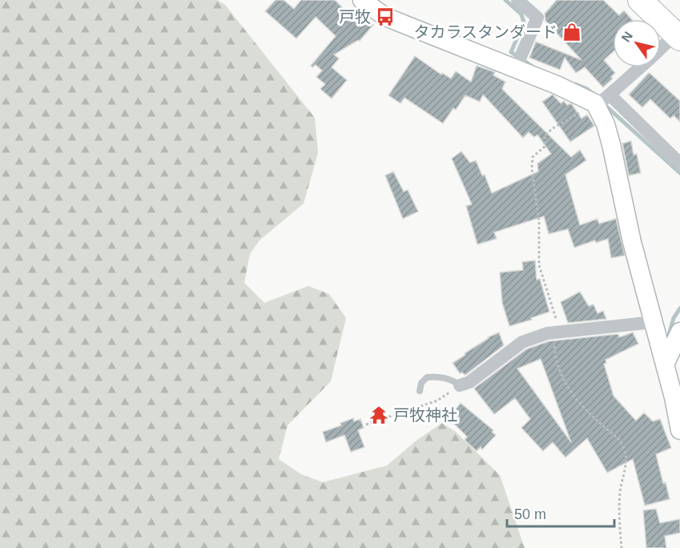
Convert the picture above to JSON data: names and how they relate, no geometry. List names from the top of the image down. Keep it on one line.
{"places":{"bus stop":["戸牧"],"shop":["タカラスタンダード"],"temple":["戸牧神社"]},"scale_bar":"50 m","north":"top left"}
